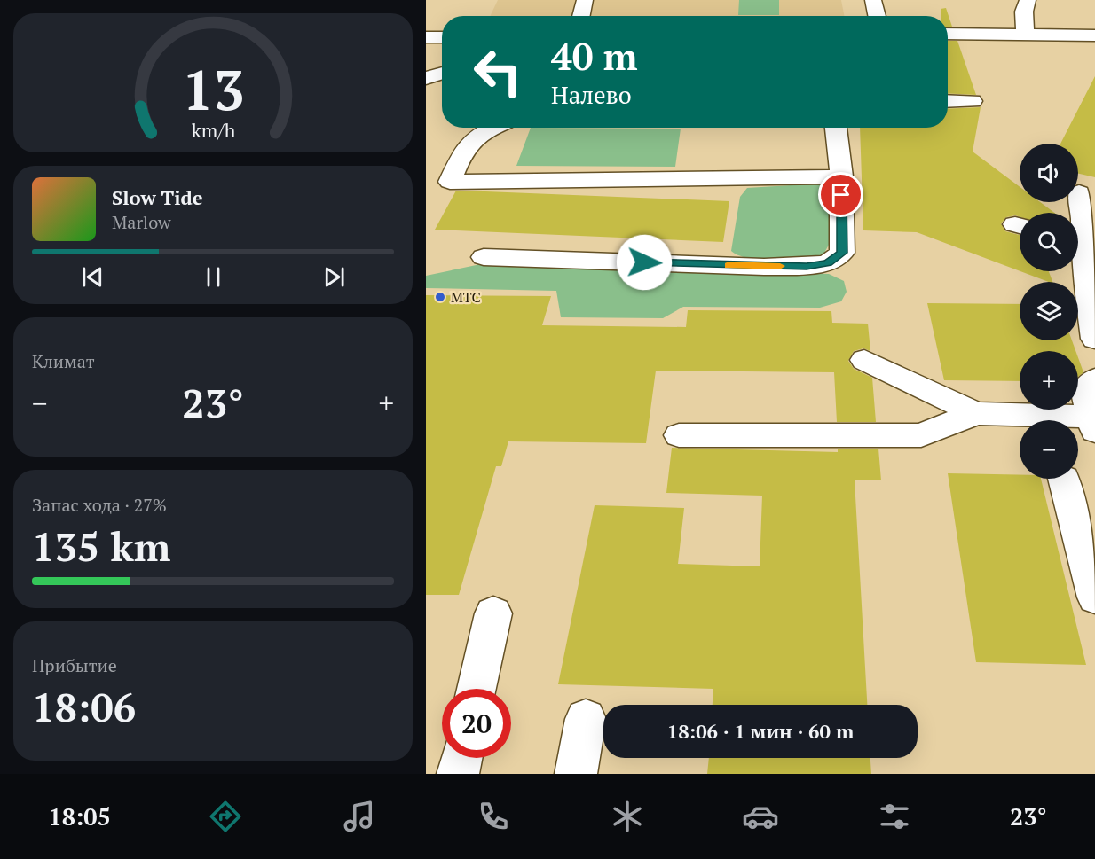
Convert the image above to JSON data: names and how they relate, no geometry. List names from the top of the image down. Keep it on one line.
{"places":["МТС"],"page":{"turn":["40 m","Налево"],"map_buttons":["+","−"],"song":["Slow Tide","Marlow"],"tile":["Климат",["Запас хода · 27%","135 km"],["Прибытие","18:06"]],"heat":["−","23°","+"],"limit":"20","trip":"18:06 · 1 мин · 60 m","tabs":["18:05","23°"],"gauge":["13","km/h"]}}
